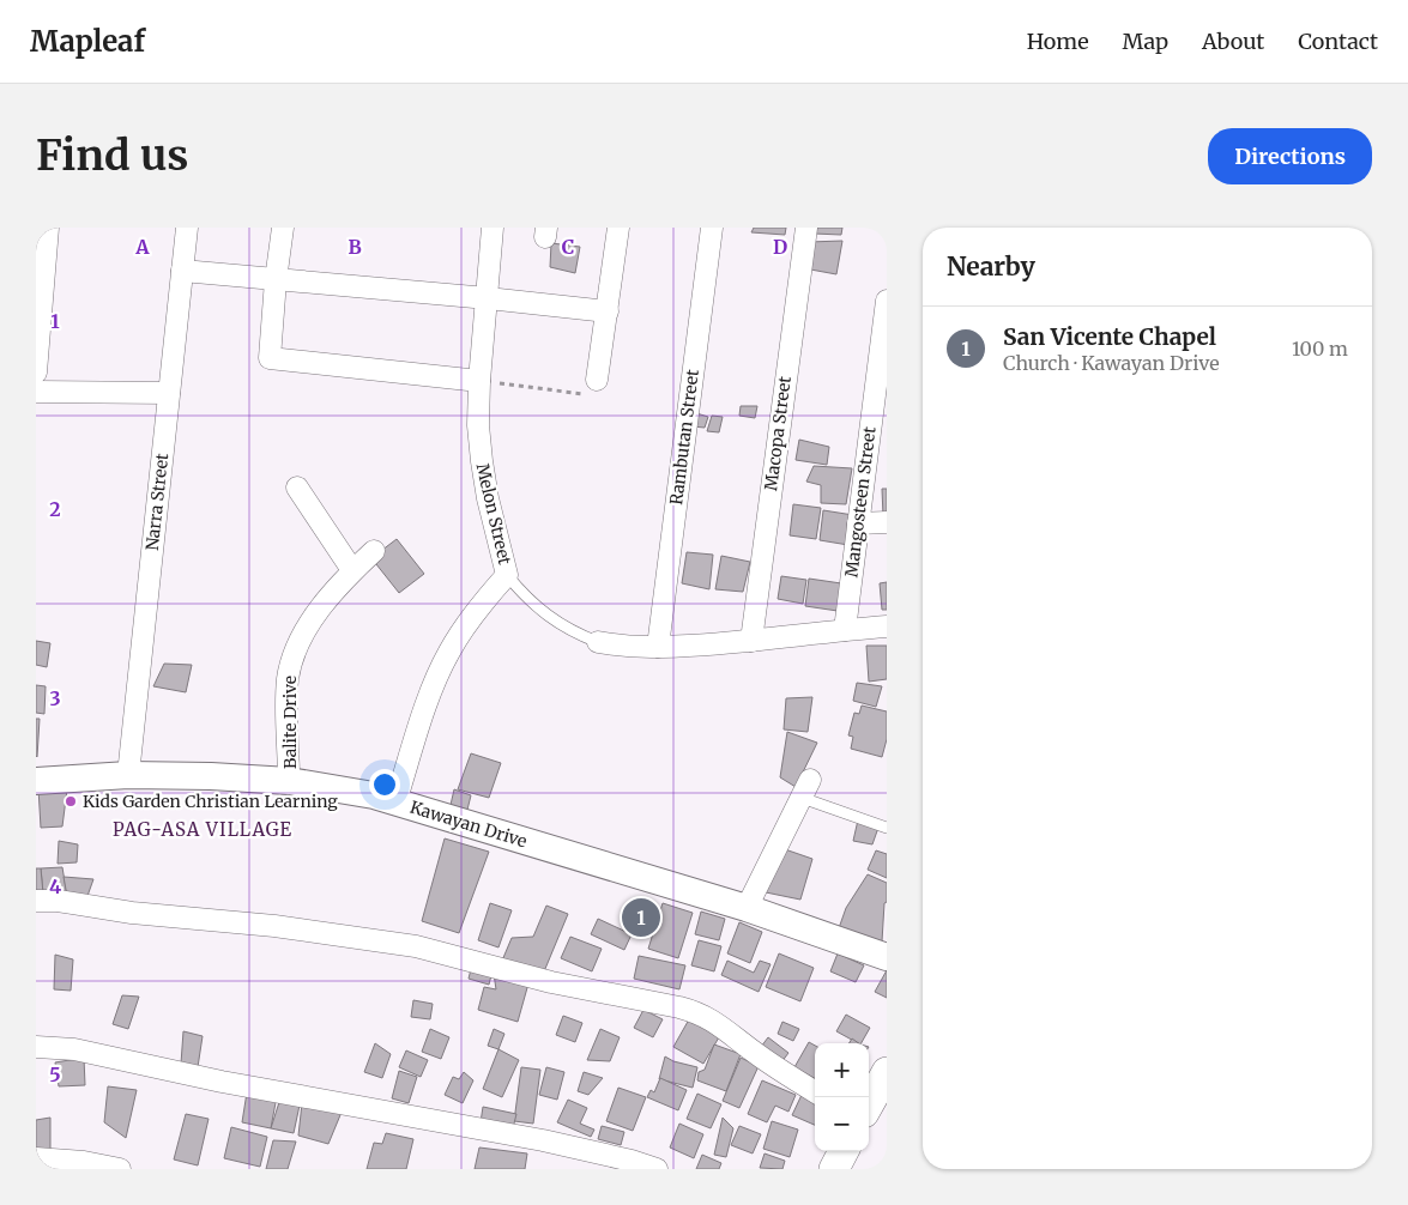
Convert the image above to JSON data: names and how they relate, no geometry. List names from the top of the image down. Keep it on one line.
{"streets":{"street":["Macopa Street","Rambutan Street","Narra Street","Mangosteen Street","Melon Street","Balite Drive","Kawayan Drive"]},"crossings":[["Macopa Street","Melon Street"],["Rambutan Street","Melon Street"],["Narra Street","Kawayan Drive"],["Mangosteen Street","Melon Street"],["Balite Drive","Kawayan Drive"]],"districts":["PAG-ASA VILLAGE"],"places":["Kids Garden Christian Learning"],"page":{"header":"Mapleaf","nav":["Home","Map","About","Contact"],"buttons":"Directions","title":"Find us","heading":"Nearby","list":[{"mark":"1","name":"San Vicente Chapel","note":"Church · Kawayan Drive","value":"100 m"}],"pins":"1","map_buttons":["+","−"]},"grid":{"columns":["A","B","C","D"],"rows":["1","2","3","4","5"]}}
